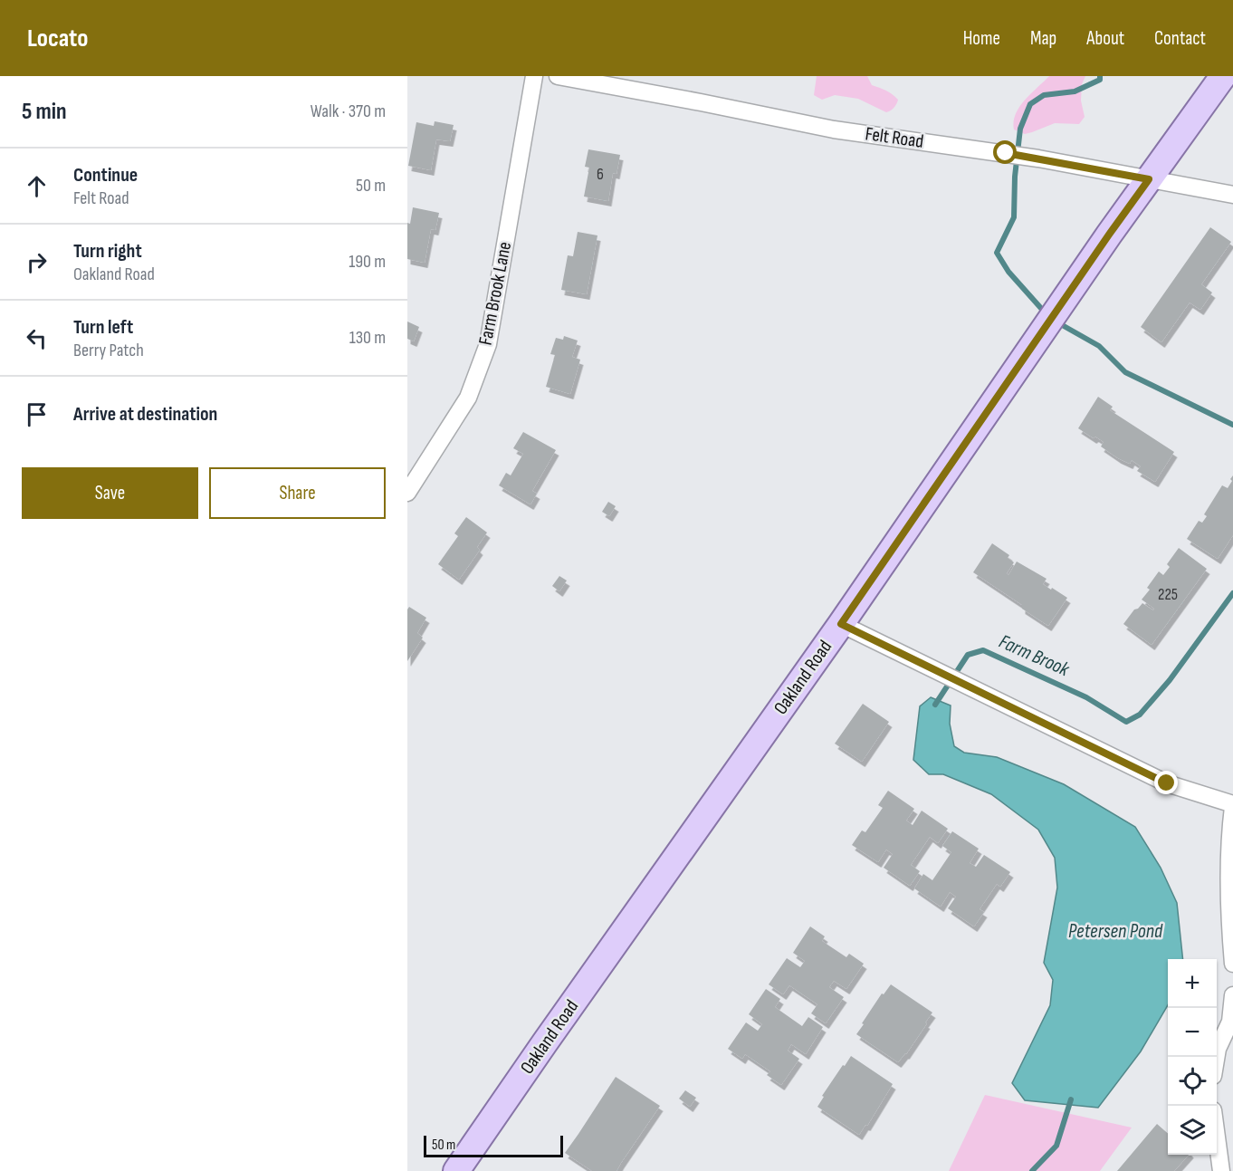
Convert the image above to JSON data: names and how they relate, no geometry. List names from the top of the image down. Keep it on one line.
{"streets":{"main road":["Oakland Road"],"street":["Felt Road","Farm Brook Lane"]},"crossings":[["Felt Road","Oakland Road"]],"water":["Farm Brook","Petersen Pond"],"house_numbers":["6","225"],"scale_bar":"50 m","page":{"header":"Locato","nav":["Home","Map","About","Contact"],"heading":["5 min","Walk · 370 m"],"list":[["Continue","Felt Road","50 m"],["Turn right","Oakland Road","190 m"],["Turn left","Berry Patch","130 m"],"Arrive at destination"],"buttons":["Save","Share"],"map_buttons":["+","−"],"scale":"50 m"}}
